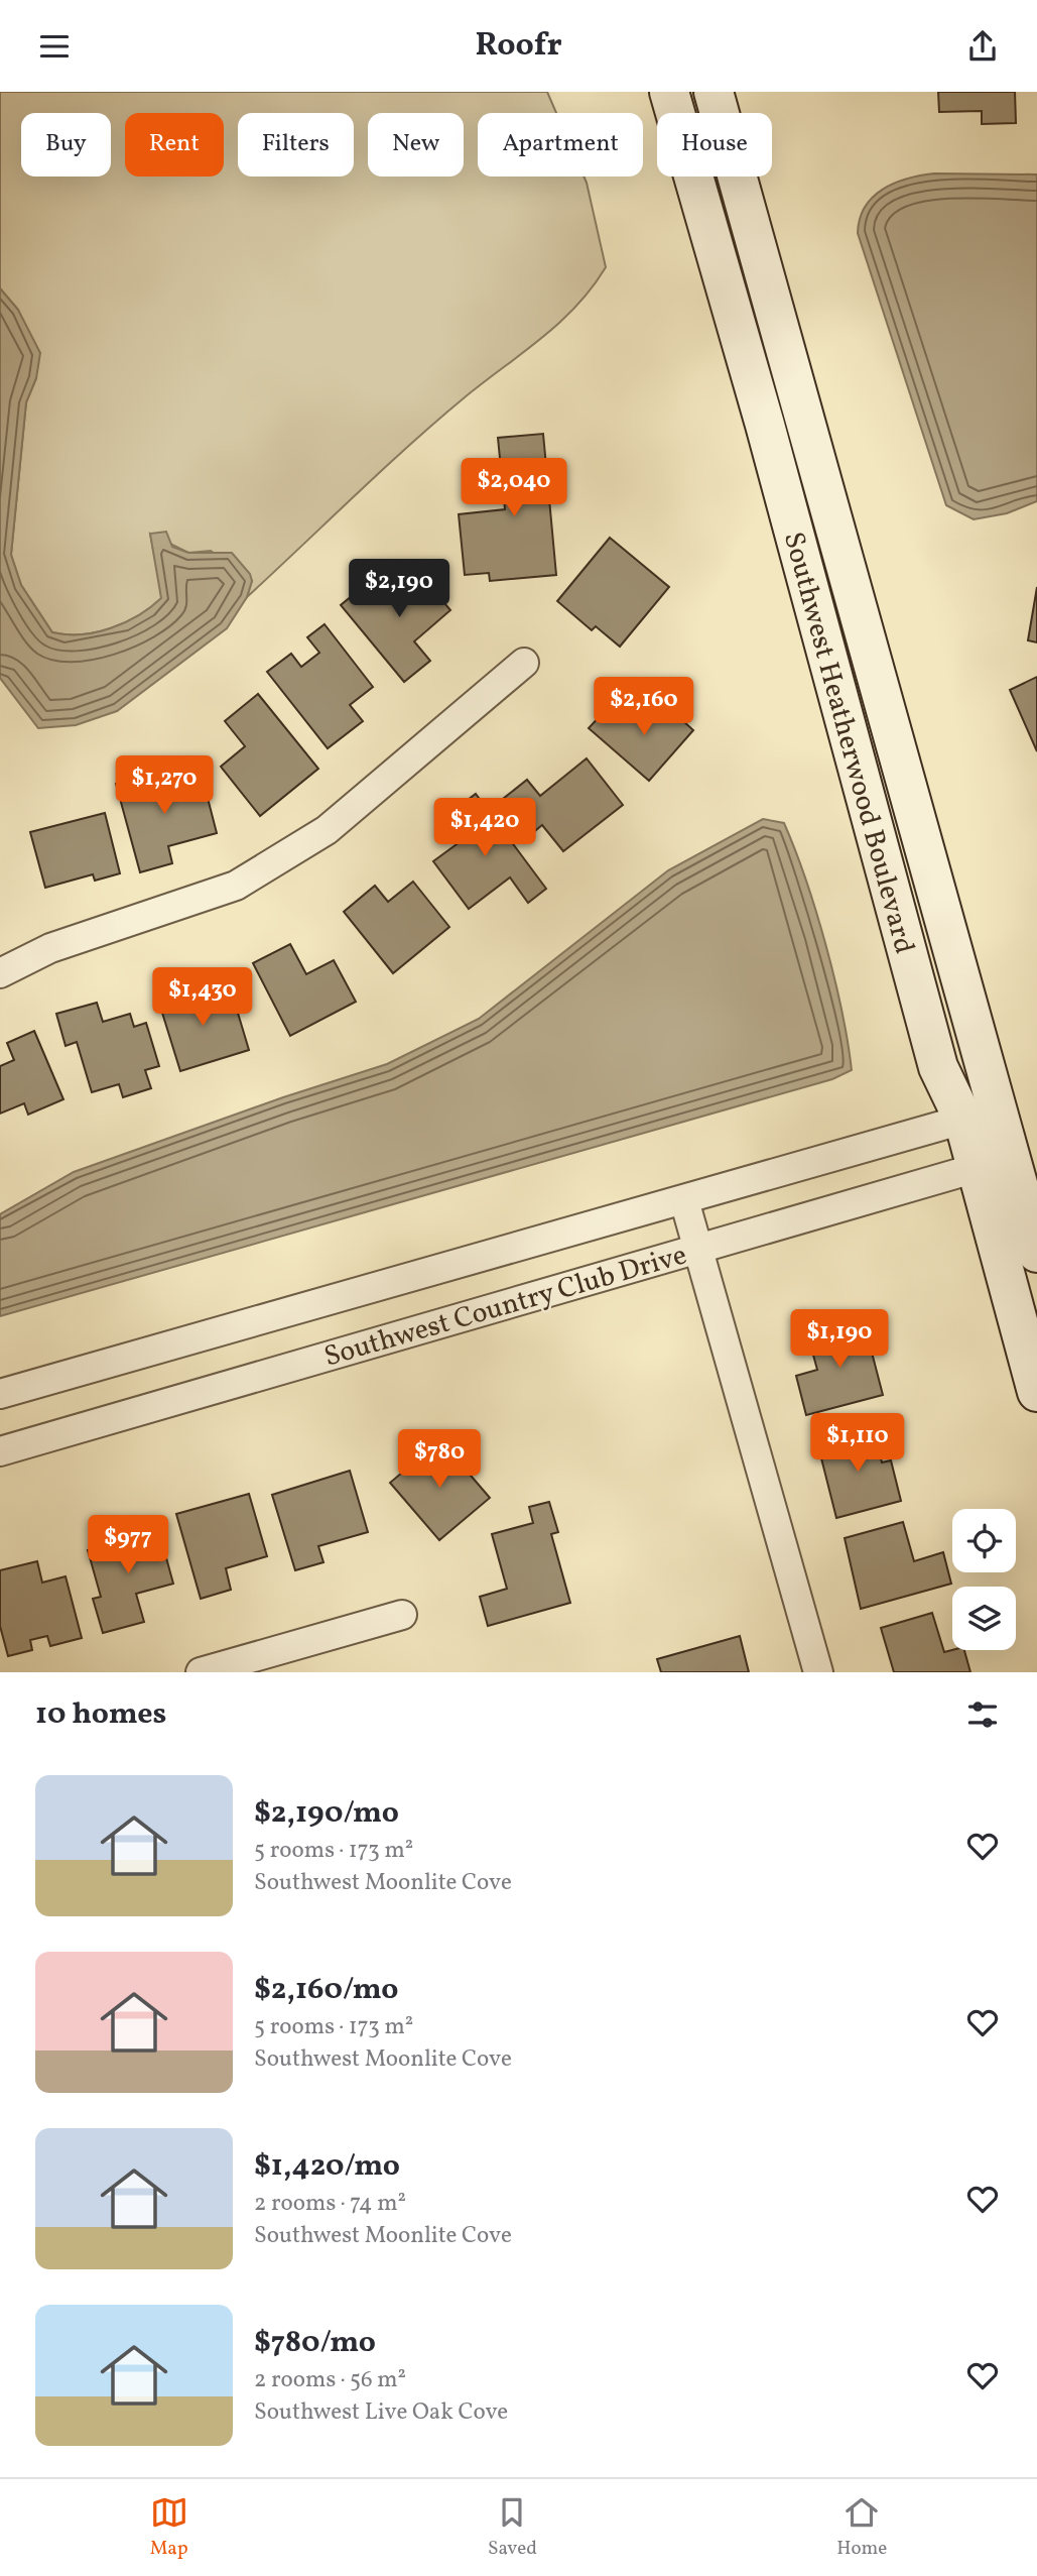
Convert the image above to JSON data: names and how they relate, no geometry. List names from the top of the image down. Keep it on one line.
{"streets":{"street":["Southwest Heatherwood Boulevard","Southwest Country Club Drive"]},"crossings":[["Southwest Heatherwood Boulevard","Southwest Country Club Drive"]],"page":{"header":"Roofr","chip":["Buy","Rent","Filters","New","Apartment","House"],"price":["$2,040","$2,190","$2,160","$1,270","$1,420","$1,430","$1,190","$1,110","$780","$977"],"heading":"10 homes","list":[{"name":"$2,190/mo","note":"5 rooms · 173 m² · Southwest Moonlite Cove"},{"name":"$2,160/mo","note":"5 rooms · 173 m² · Southwest Moonlite Cove"},{"name":"$1,420/mo","note":"2 rooms · 74 m² · Southwest Moonlite Cove"},{"name":"$780/mo","note":"2 rooms · 56 m² · Southwest Live Oak Cove"}],"tabs":["Map","Saved","Home"]}}
